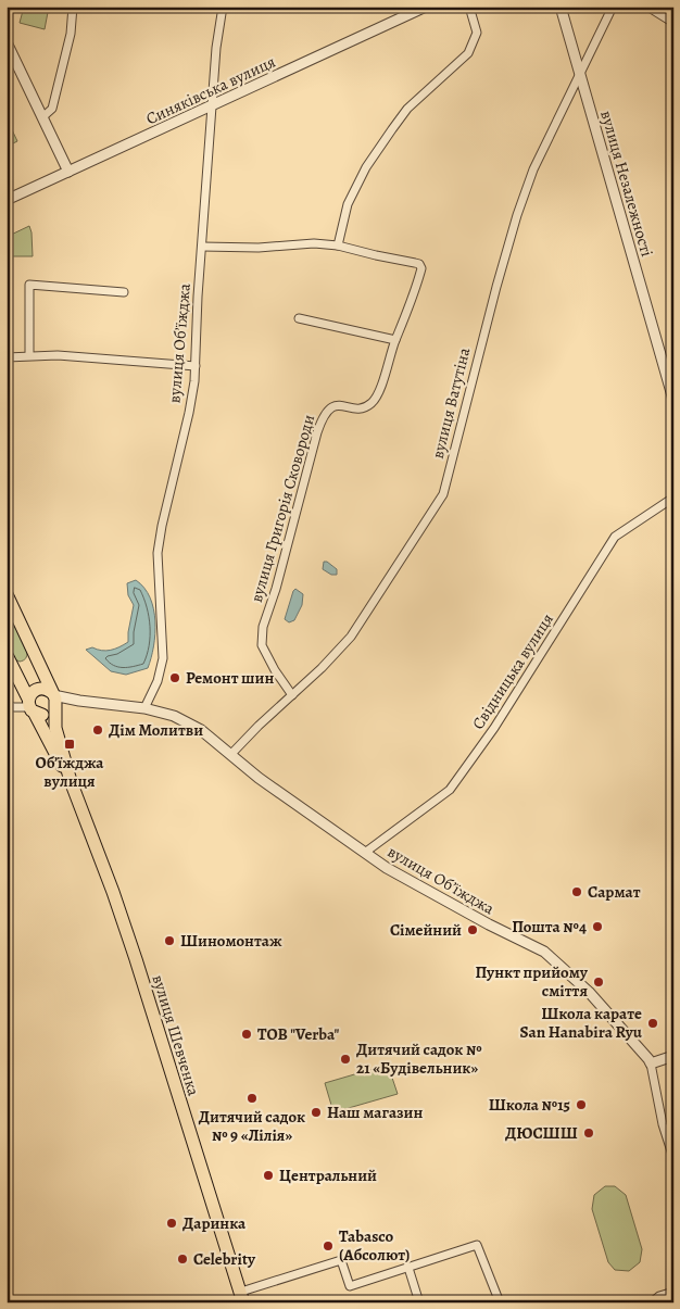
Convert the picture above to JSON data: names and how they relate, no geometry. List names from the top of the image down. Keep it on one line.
{"streets":{"main road":["вулиця Шевченка"],"street":["Синяківська вулиця","вулиця Незалежності","вулиця Обʼїжджа","вулиця Ватутіна","вулиця Григорія Сковороди","Свідницька вулиця"]},"crossings":[["Синяківська вулиця","вулиця Обʼїжджа"],["вулиця Незалежності","вулиця Ватутіна"],["вулиця Обʼїжджа","вулиця Ватутіна"],["вулиця Обʼїжджа","вулиця Григорія Сковороди"],["вулиця Обʼїжджа","Свідницька вулиця"],["вулиця Обʼїжджа","вулиця Шевченка"],["вулиця Ватутіна","вулиця Григорія Сковороди"]],"places":{"other":["Ремонт шин","Дім Молитви","Сармат","Пошта №4","Сімейний","Шиномонтаж","Пункт прийому сміття","Школа карате San Hanabira Ryu","ТОВ \"Verba\"","Дитячий садок № 21 «Будівельник»","Дитячий садок № 9 «Лілія»","Школа №15","Наш магазин","ДЮСШШ","Центральний","Даринка","Tabasco (Абсолют)","Celebrity"],"transit":["Об’їжджа вулиця"]}}
